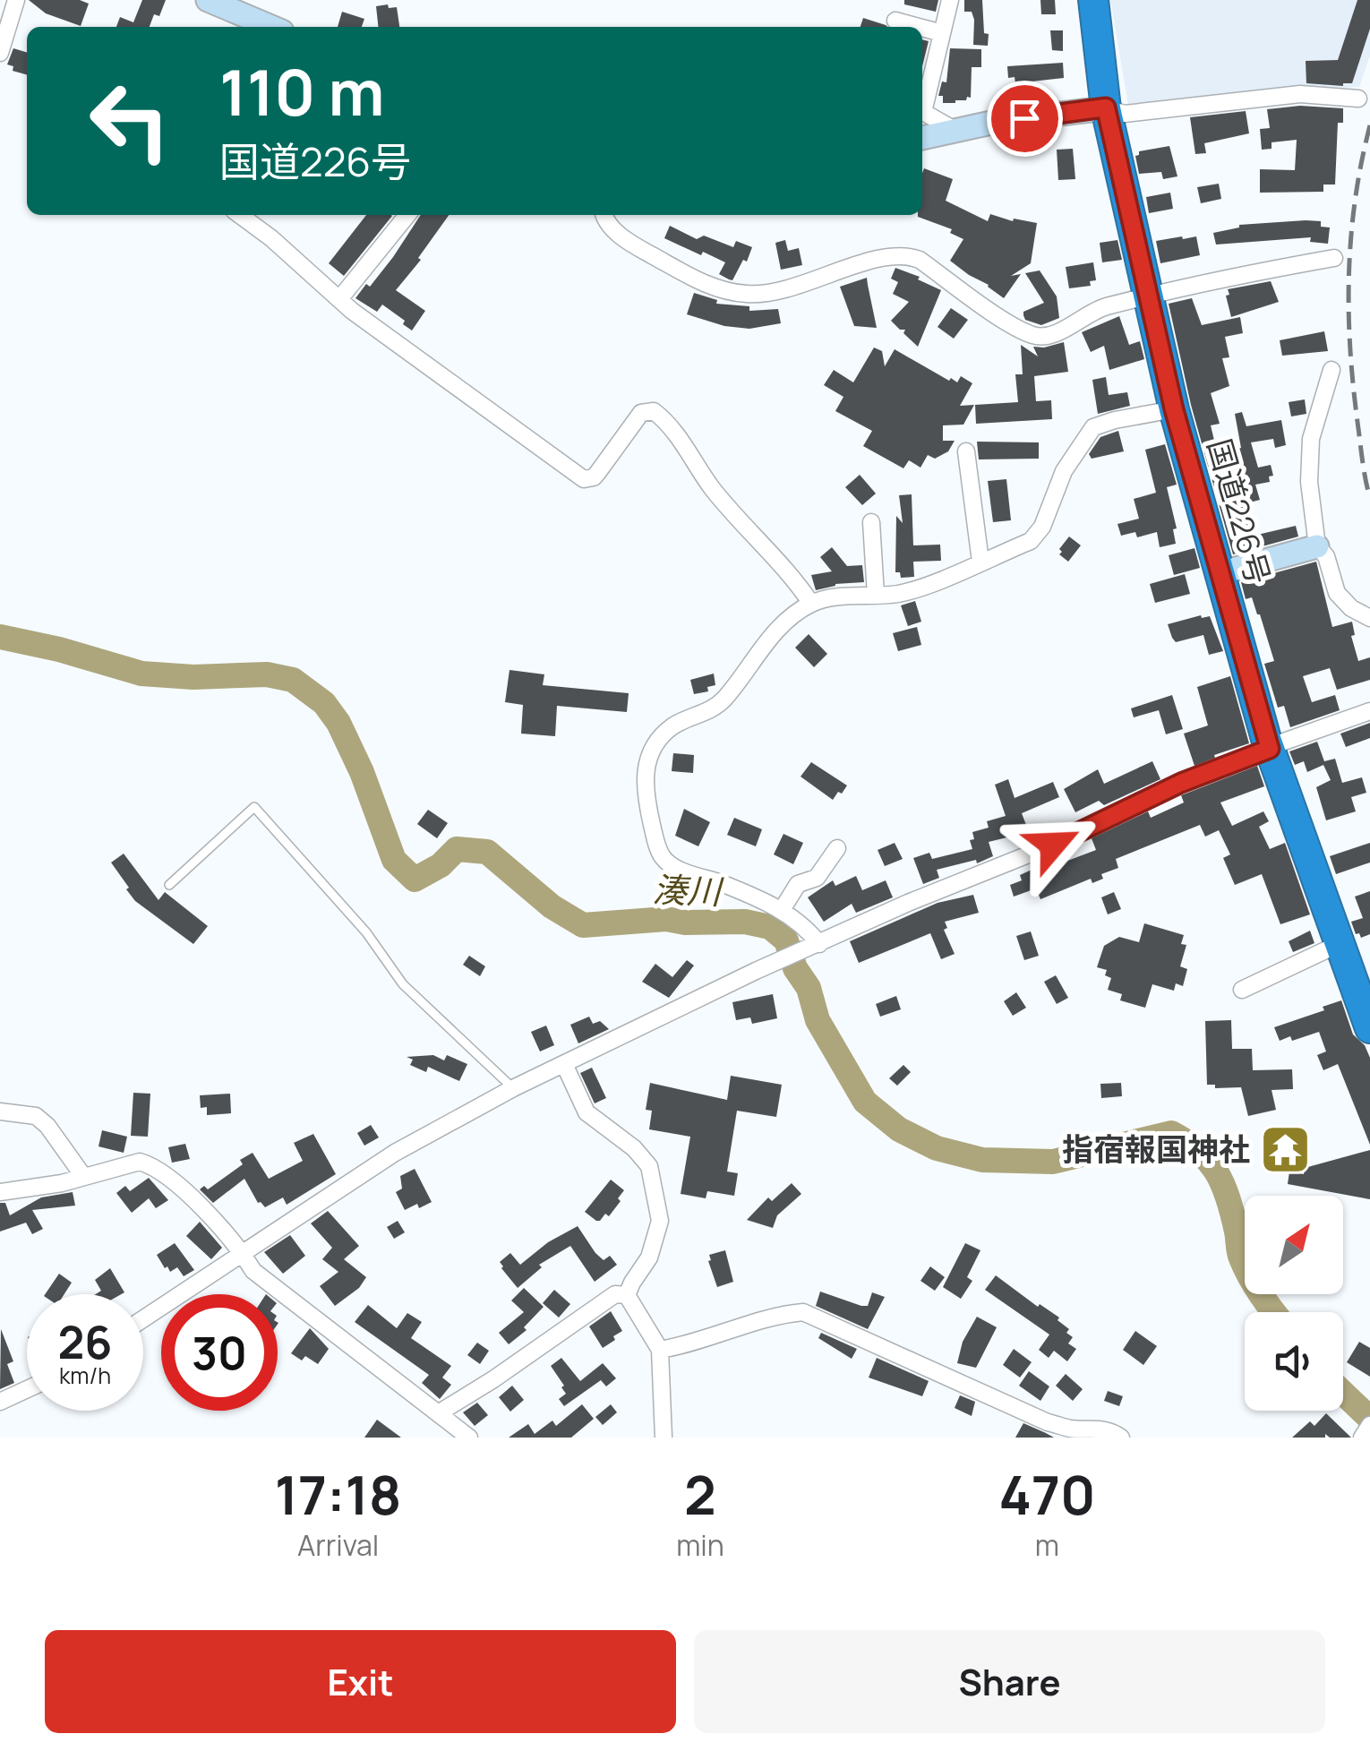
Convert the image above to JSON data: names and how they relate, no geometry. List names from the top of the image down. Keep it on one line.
{"streets":{"highway":["国道226号"]},"water":["湊川"],"places":{"temple":["指宿報国神社"]},"north":"top right","page":{"turn":["110 m","国道226号"],"speed":"26 km/h","limit":"30","eta":["17:18","Arrival","2","min","470","m"],"buttons":["Exit","Share"]}}
